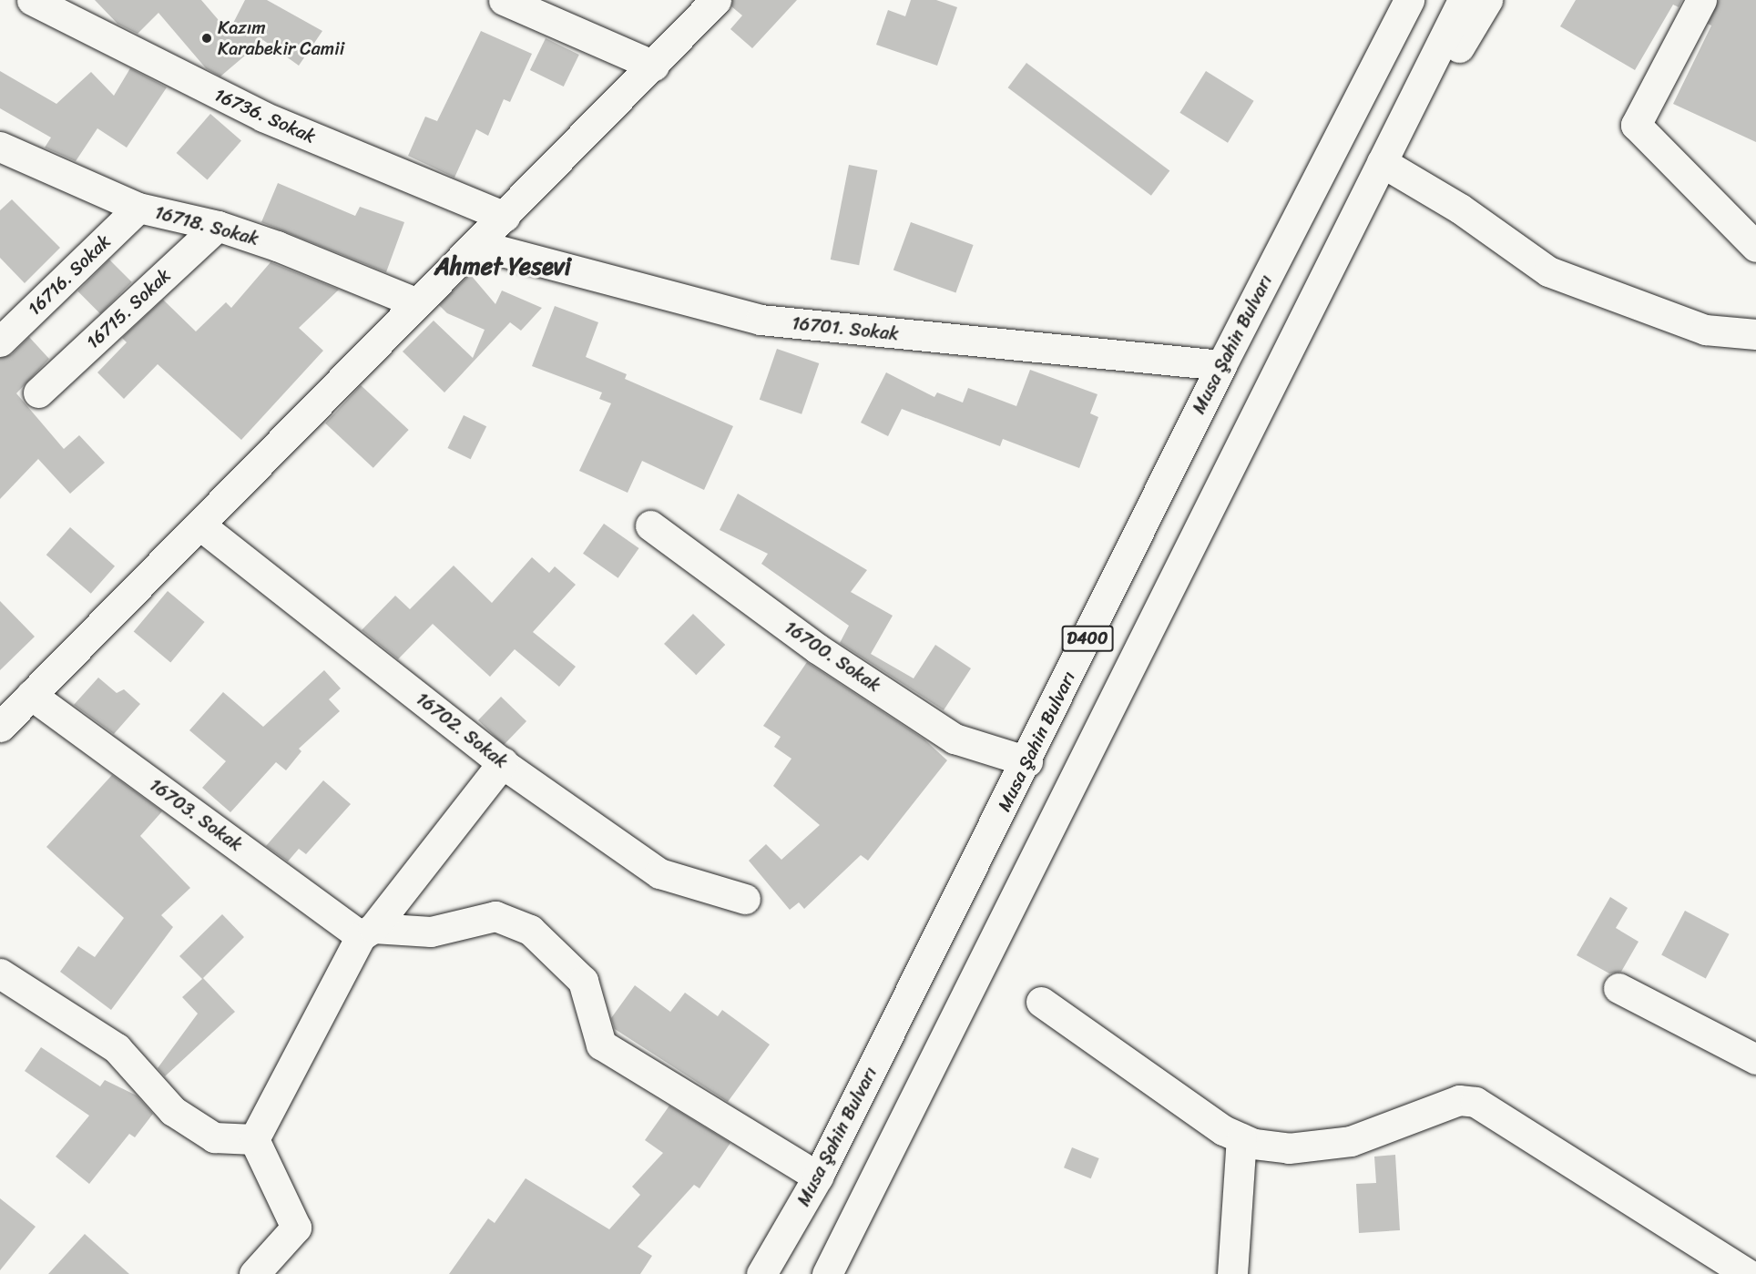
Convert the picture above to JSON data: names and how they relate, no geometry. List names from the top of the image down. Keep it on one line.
{"streets":{"main road":["16736. Sokak","16718. Sokak","16716. Sokak","16715. Sokak","16701. Sokak","Musa Şahin Bulvarı","D400","16700. Sokak","16702. Sokak","16703. Sokak"]},"crossings":[["16718. Sokak","16716. Sokak"],["16718. Sokak","16715. Sokak"],["16701. Sokak","Musa Şahin Bulvarı"],["Musa Şahin Bulvarı","16700. Sokak"]],"districts":["Ahmet Yesevi"],"places":["Kazım Karabekir Camii"]}
